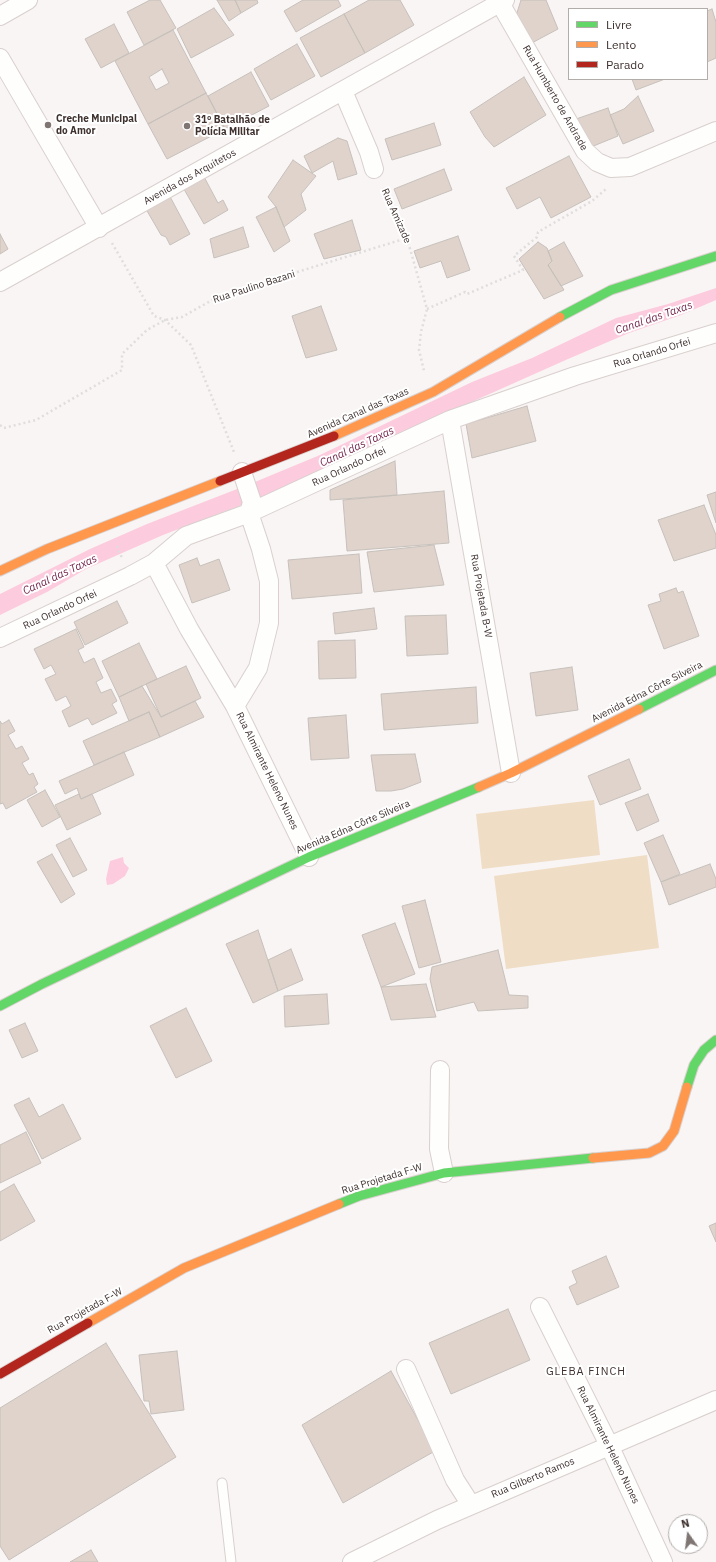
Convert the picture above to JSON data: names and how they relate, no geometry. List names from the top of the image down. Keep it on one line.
{"streets":{"street":["Rua Humberto de Andrade","Avenida dos Arquitetos","Rua Orlando Orfei","Avenida Canal das Taxas","Rua Projetada B-W","Avenida Edna Côrte Silveira","Rua Almirante Heleno Nunes","Rua Projetada F-W","Rua Gilberto Ramos"],"path":["Rua Amizade","Rua Paulino Bazani"]},"crossings":[["Rua Humberto de Andrade","Avenida dos Arquitetos"],["Rua Amizade","Rua Paulino Bazani"],["Rua Orlando Orfei","Rua Projetada B-W"],["Rua Orlando Orfei","Rua Almirante Heleno Nunes"],["Avenida Canal das Taxas","Rua Almirante Heleno Nunes"],["Rua Projetada B-W","Avenida Edna Côrte Silveira"],["Avenida Edna Côrte Silveira","Rua Almirante Heleno Nunes"],["Rua Almirante Heleno Nunes","Rua Gilberto Ramos"]],"districts":["GLEBA FINCH"],"water":["Canal das Taxas"],"places":["Creche Municipal do Amor","31º Batalhão de Polícia Militar"],"legend":["Livre","Lento","Parado"],"north":"top"}
